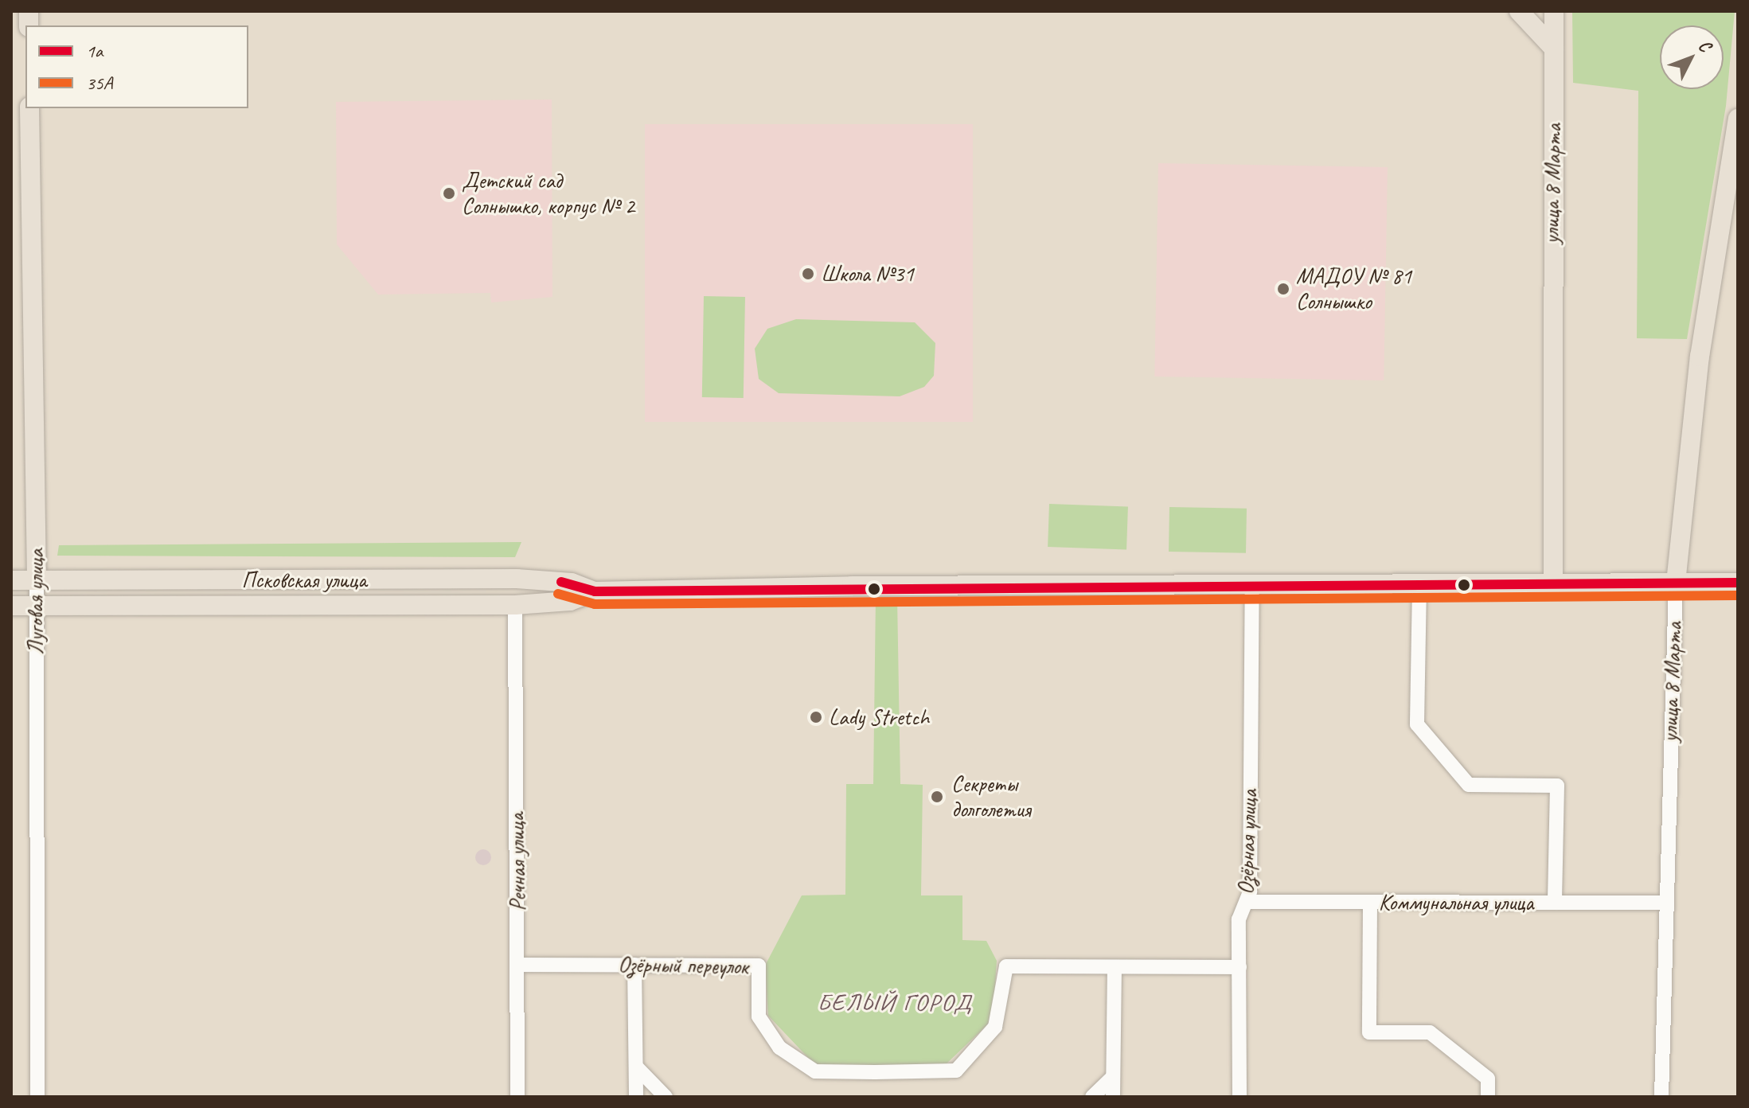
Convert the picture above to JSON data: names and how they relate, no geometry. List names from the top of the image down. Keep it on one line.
{"streets":{"main road":["улица 8 Марта","Псковская улица","Луговая улица"],"street":["Озёрная улица","Речная улица","Коммунальная улица","Озёрный переулок"]},"crossings":[["улица 8 Марта","Псковская улица"],["улица 8 Марта","Коммунальная улица"],["Псковская улица","Луговая улица"],["Псковская улица","Озёрная улица"],["Псковская улица","Речная улица"],["Озёрная улица","Коммунальная улица"],["Озёрная улица","Озёрный переулок"],["Речная улица","Озёрный переулок"]],"districts":["БЕЛЫЙ ГОРОД"],"places":["Детский сад Солнышко, корпус № 2","Школа №31","МАДОУ № 81 Солнышко","Lady Stretch","Секреты долголетия"],"lines":["transit line 1a","transit line 35А"],"legend":["1a","35А"],"north":"top right"}
